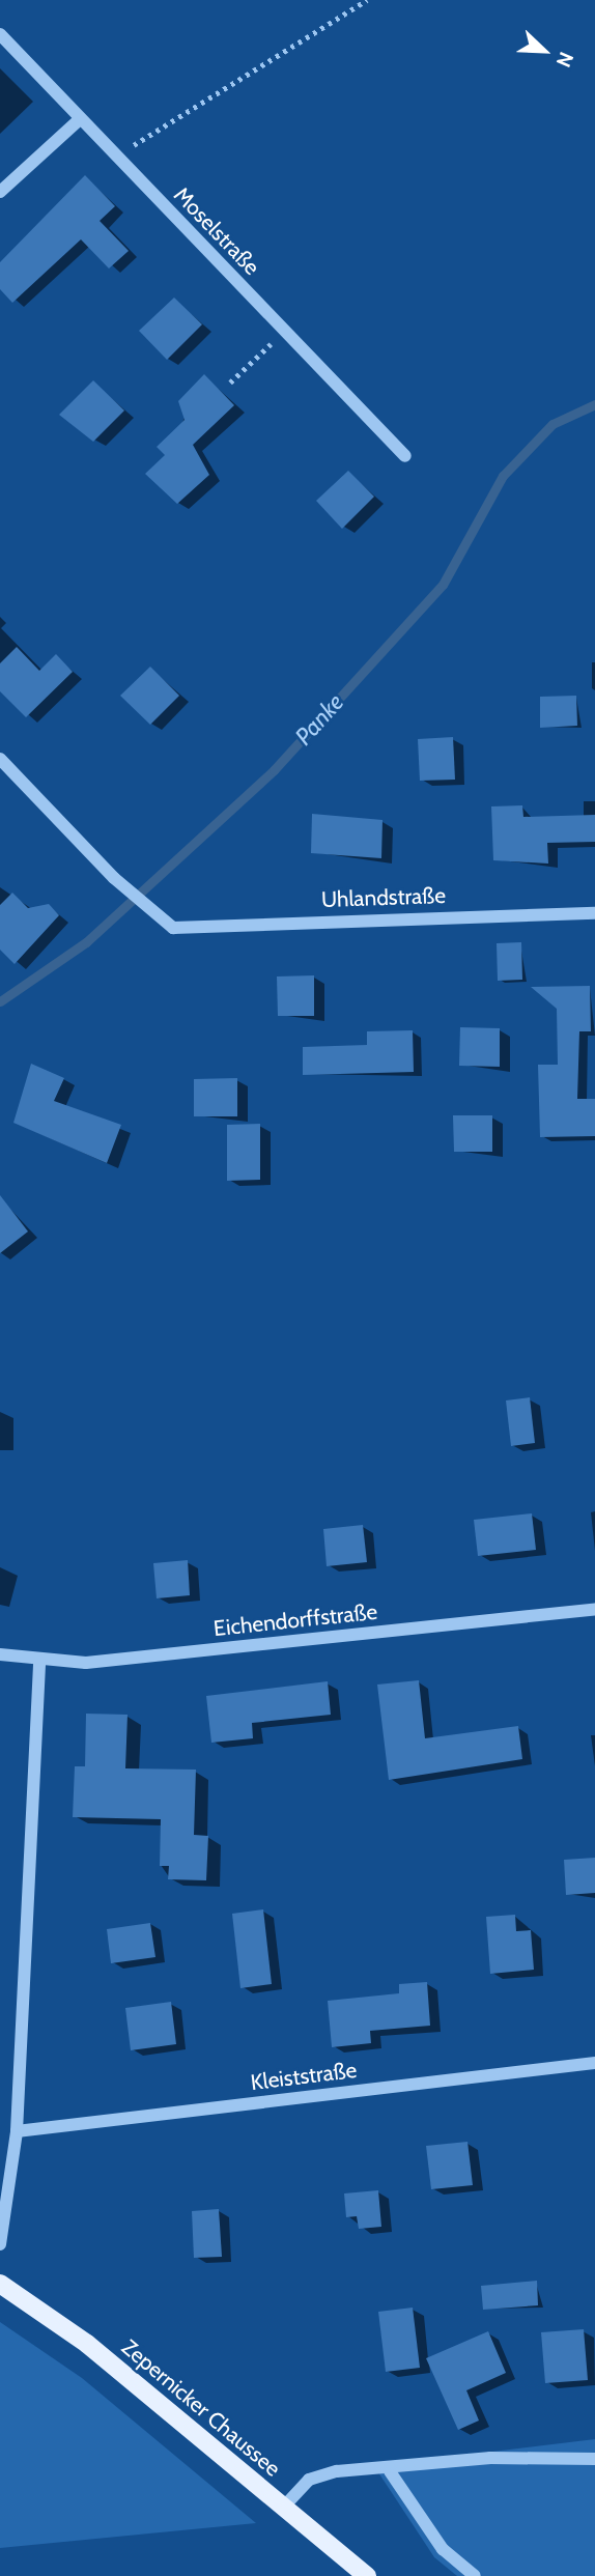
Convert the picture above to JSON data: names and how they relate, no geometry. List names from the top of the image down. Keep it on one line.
{"streets":{"main road":["Zepernicker Chaussee"],"street":["Moselstraße","Uhlandstraße","Eichendorffstraße","Kleiststraße"]},"water":["Panke"],"north":"bottom right"}
